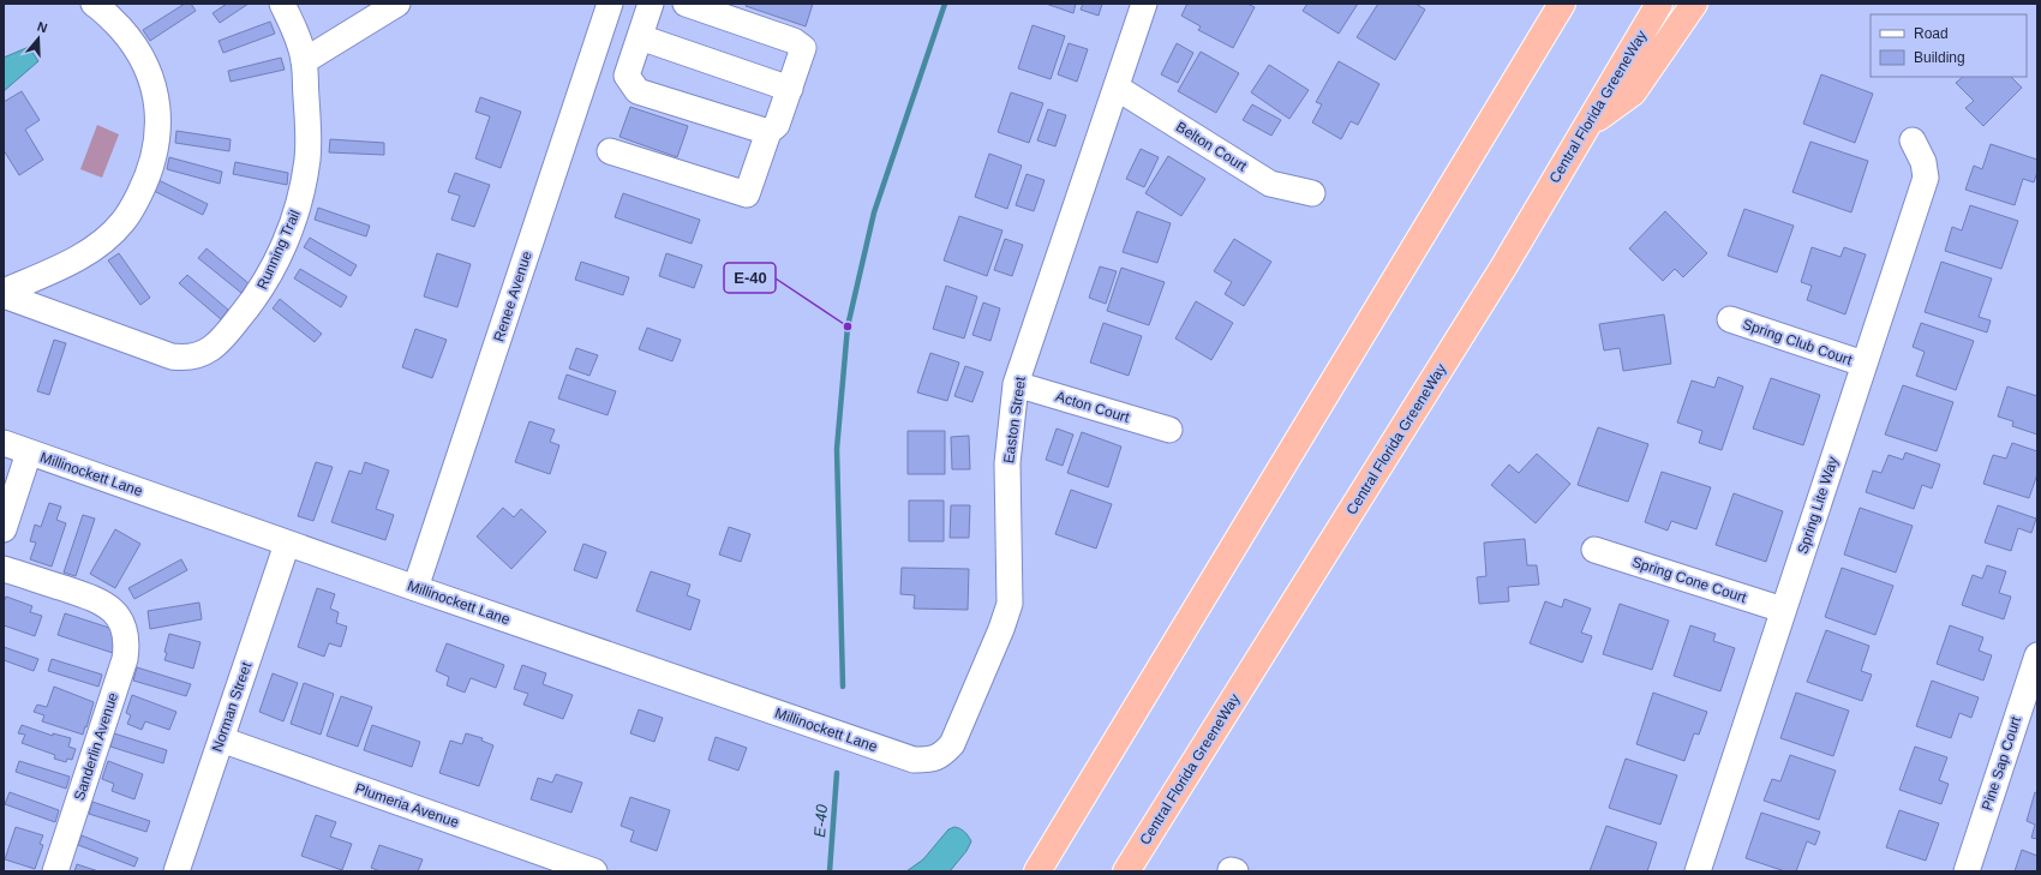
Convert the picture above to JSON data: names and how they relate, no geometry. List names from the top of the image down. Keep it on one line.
{"streets":{"highway":["Central Florida GreeneWay"],"street":["Belton Court","Running Trail","Renee Avenue","Spring Club Court","Acton Court","Easton Street","Millinockett Lane","Spring Lite Way","Spring Cone Court","Norman Street","Sanderlin Avenue","Pine Sap Court","Plumeria Avenue"]},"crossings":[["Belton Court","Easton Street"],["Renee Avenue","Millinockett Lane"],["Spring Club Court","Spring Lite Way"],["Acton Court","Easton Street"],["Easton Street","Millinockett Lane"],["Millinockett Lane","Norman Street"],["Spring Lite Way","Spring Cone Court"],["Norman Street","Plumeria Avenue"]],"water":["E-40"],"places":["E-40"],"legend":["Road","Building"],"north":"top"}
